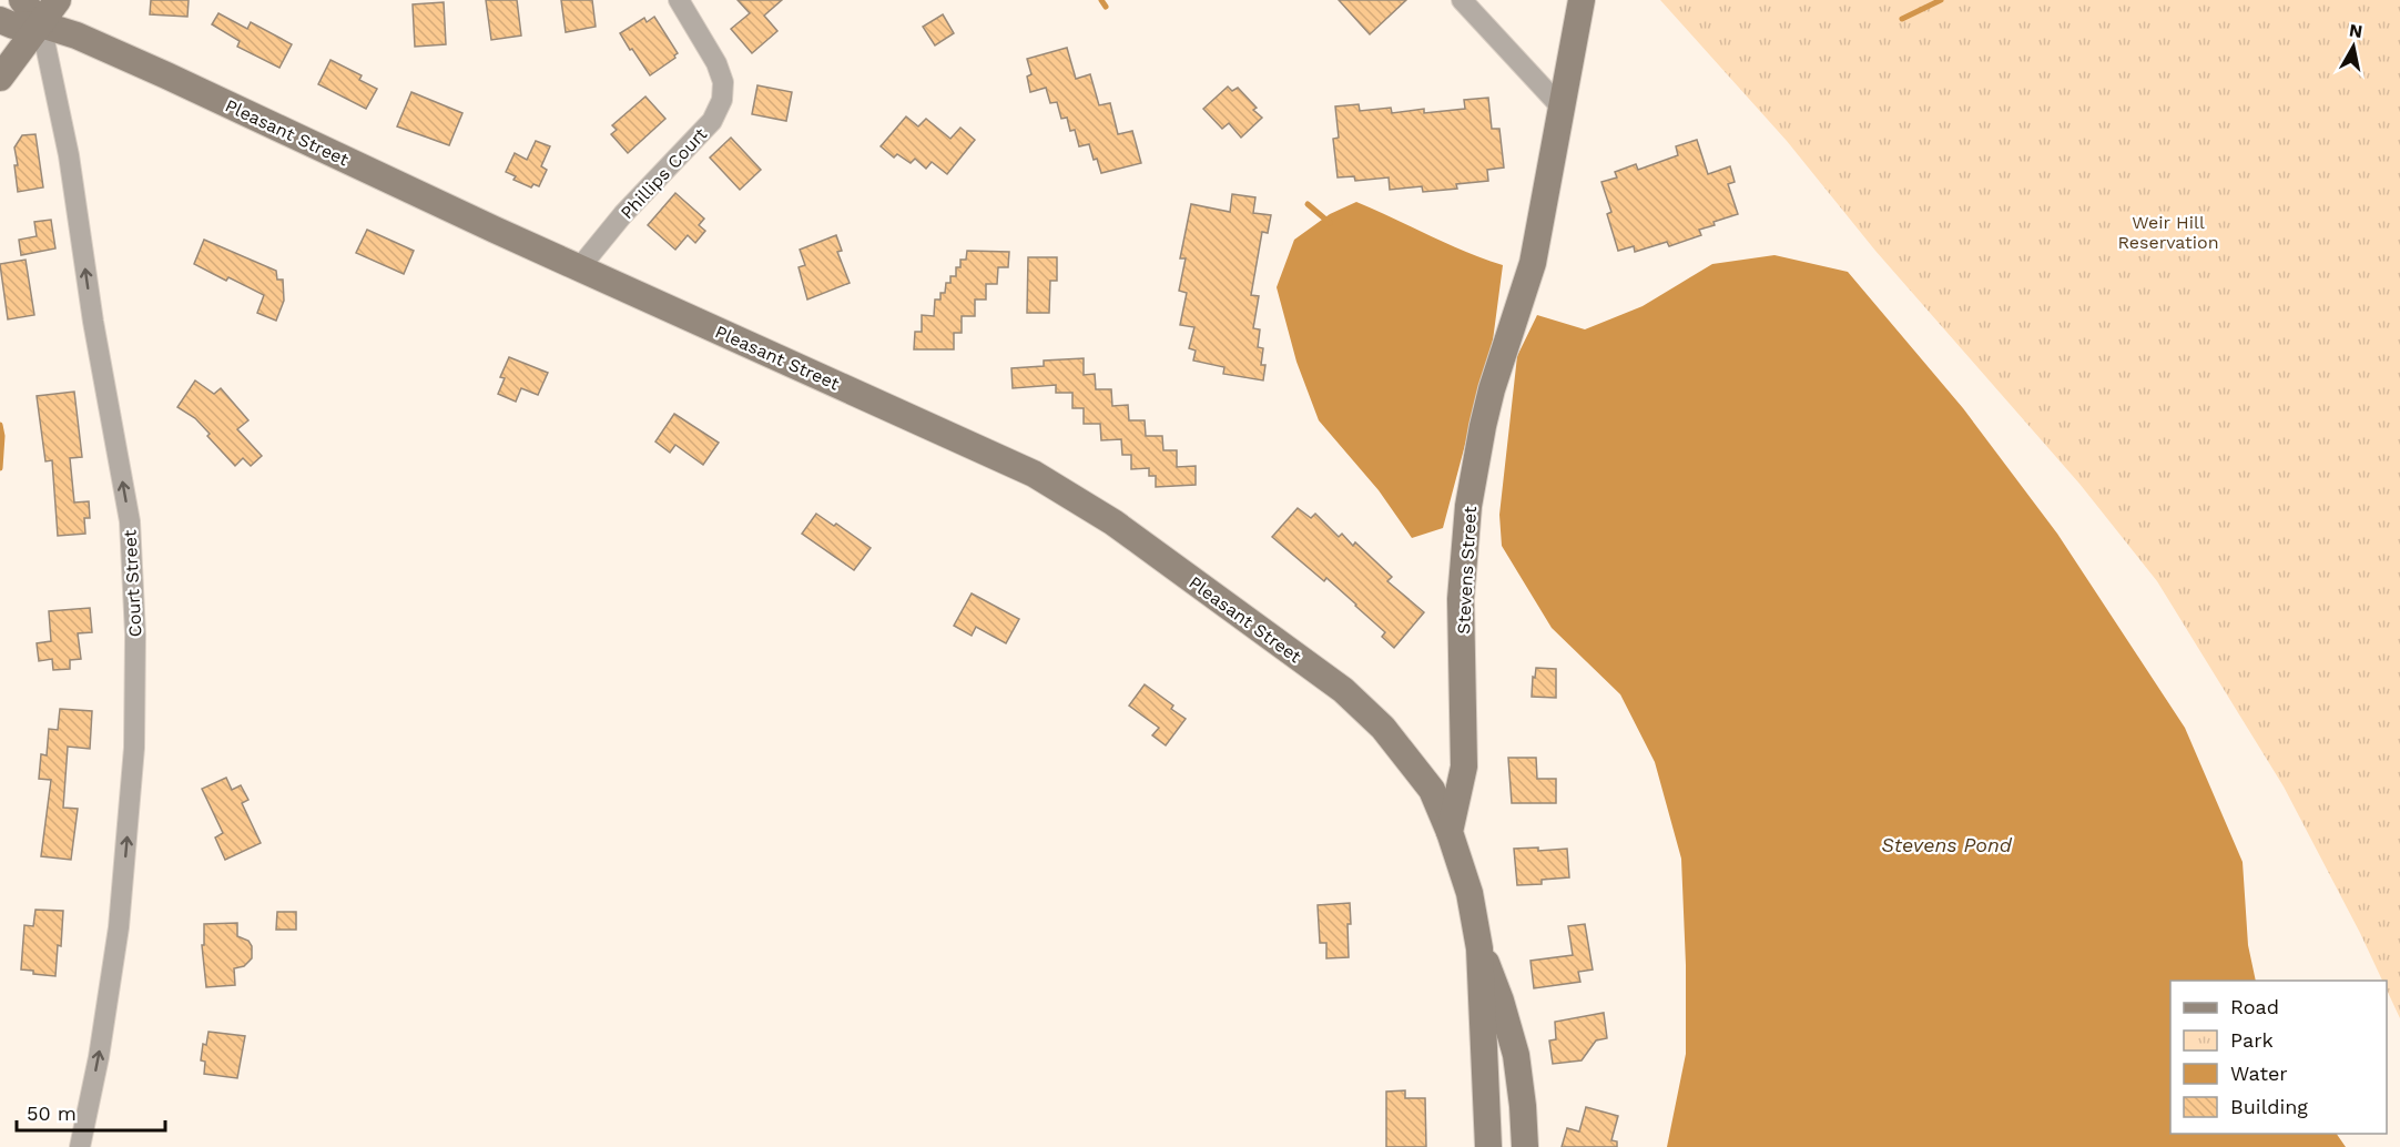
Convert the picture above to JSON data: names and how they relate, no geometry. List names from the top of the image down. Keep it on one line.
{"streets":{"street":["Pleasant Street","Phillips Court","Stevens Street","Court Street"]},"crossings":[["Pleasant Street","Phillips Court"],["Pleasant Street","Stevens Street"],["Pleasant Street","Court Street"]],"one_way":["Court Street"],"water":["Stevens Pond"],"parks":["Weir Hill Reservation"],"legend":["Road","Park","Water","Building"],"scale_bar":"50 m","north":"top"}
